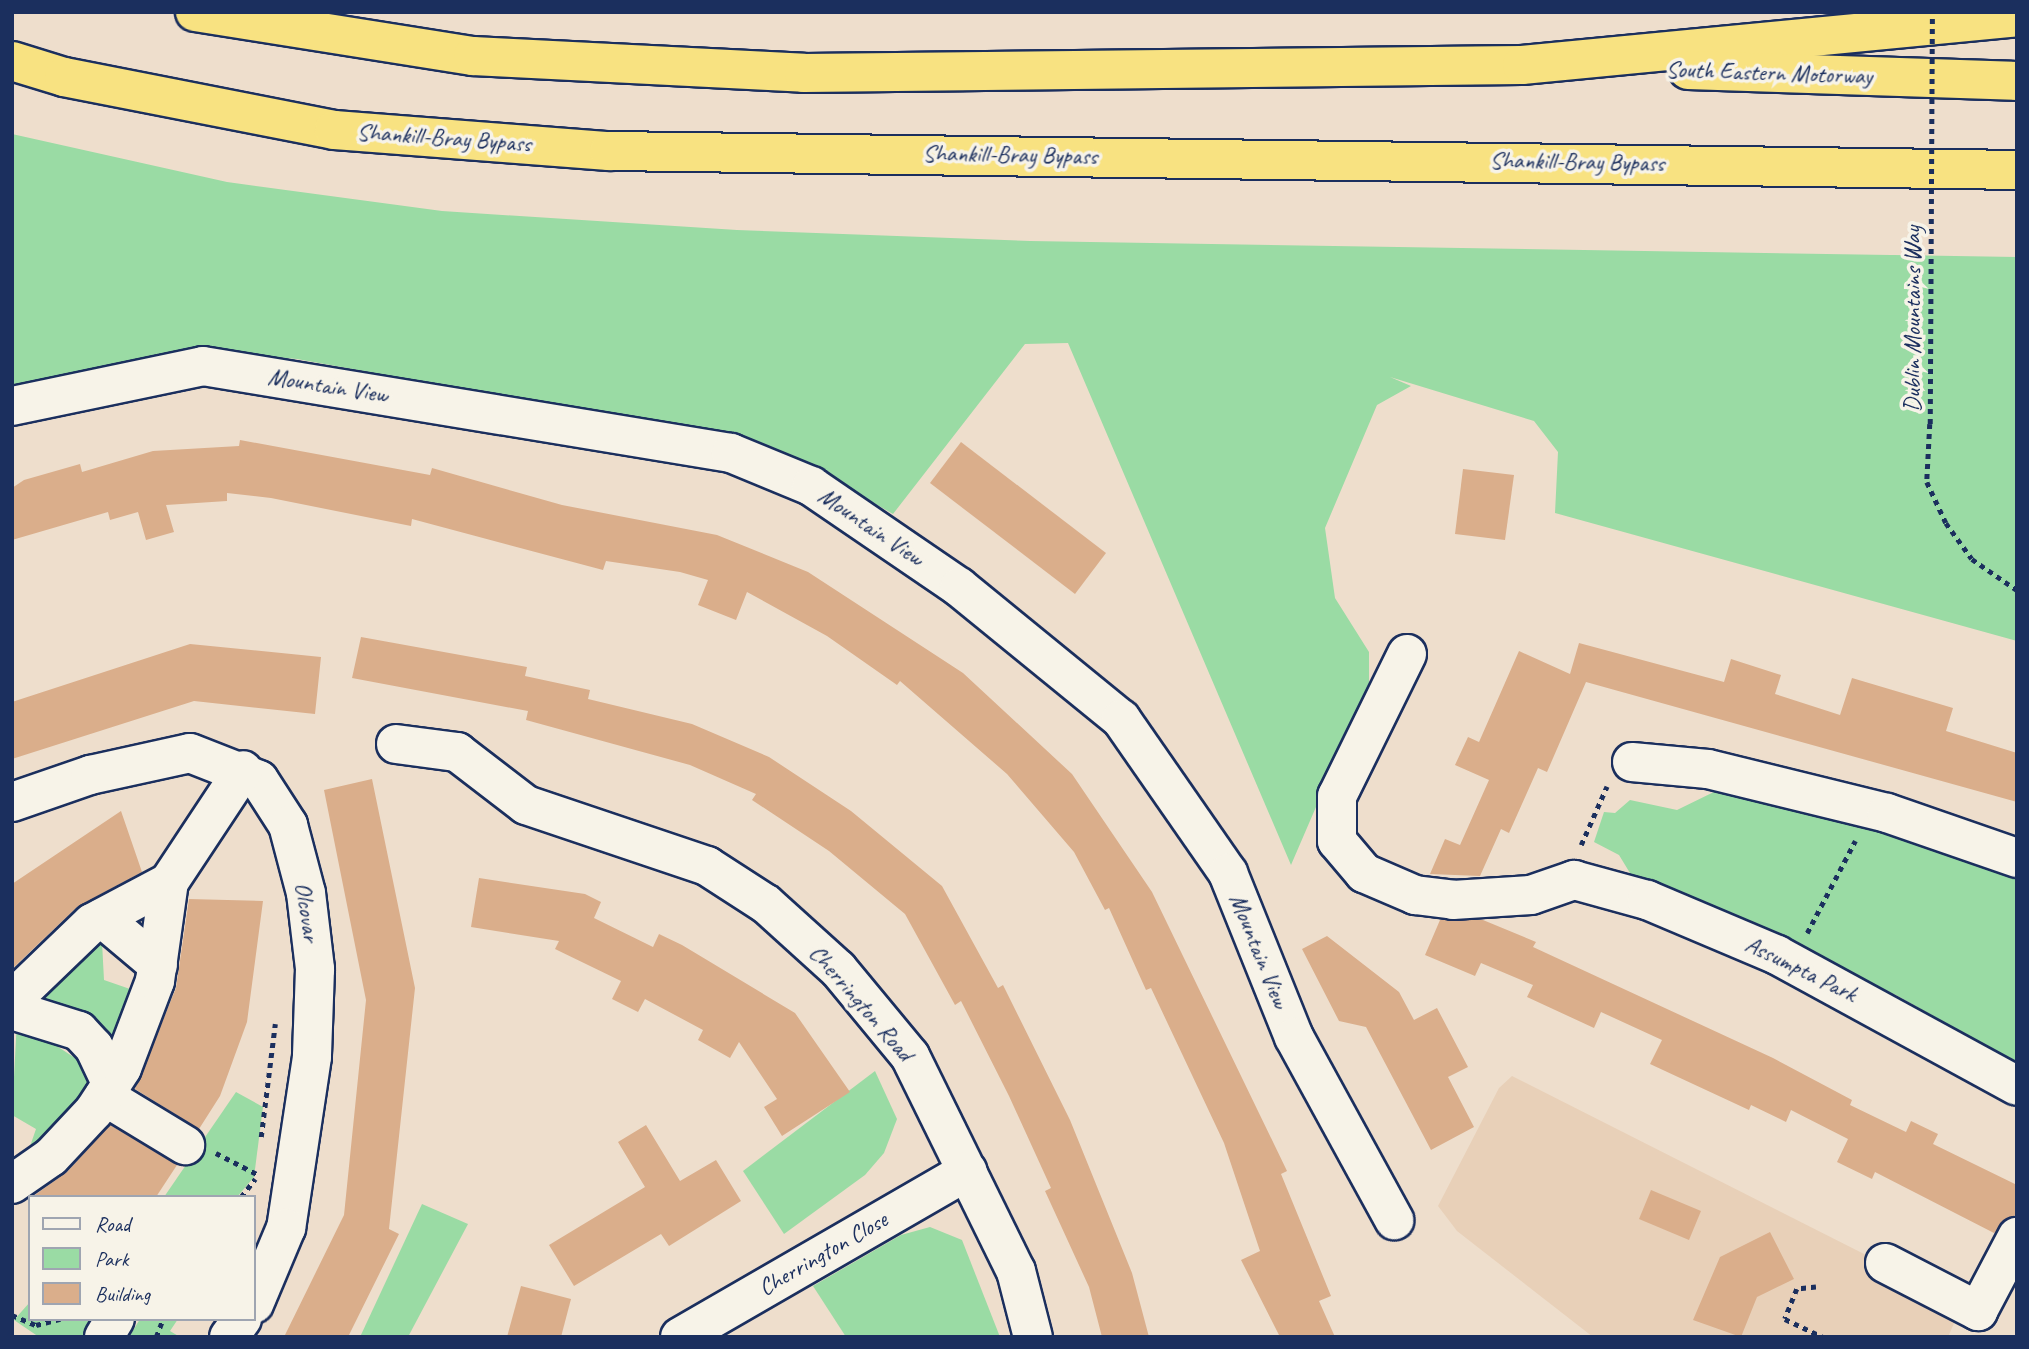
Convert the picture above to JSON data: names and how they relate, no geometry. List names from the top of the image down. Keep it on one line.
{"streets":{"highway":["South Eastern Motorway","Shankill-Bray Bypass"],"street":["Mountain View","Olcovar","Assumpta Park","Cherrington Road","Cherrington Close"],"path":["Dublin Mountains Way"]},"crossings":[["Cherrington Road","Cherrington Close"]],"legend":["Road","Park","Building"]}
